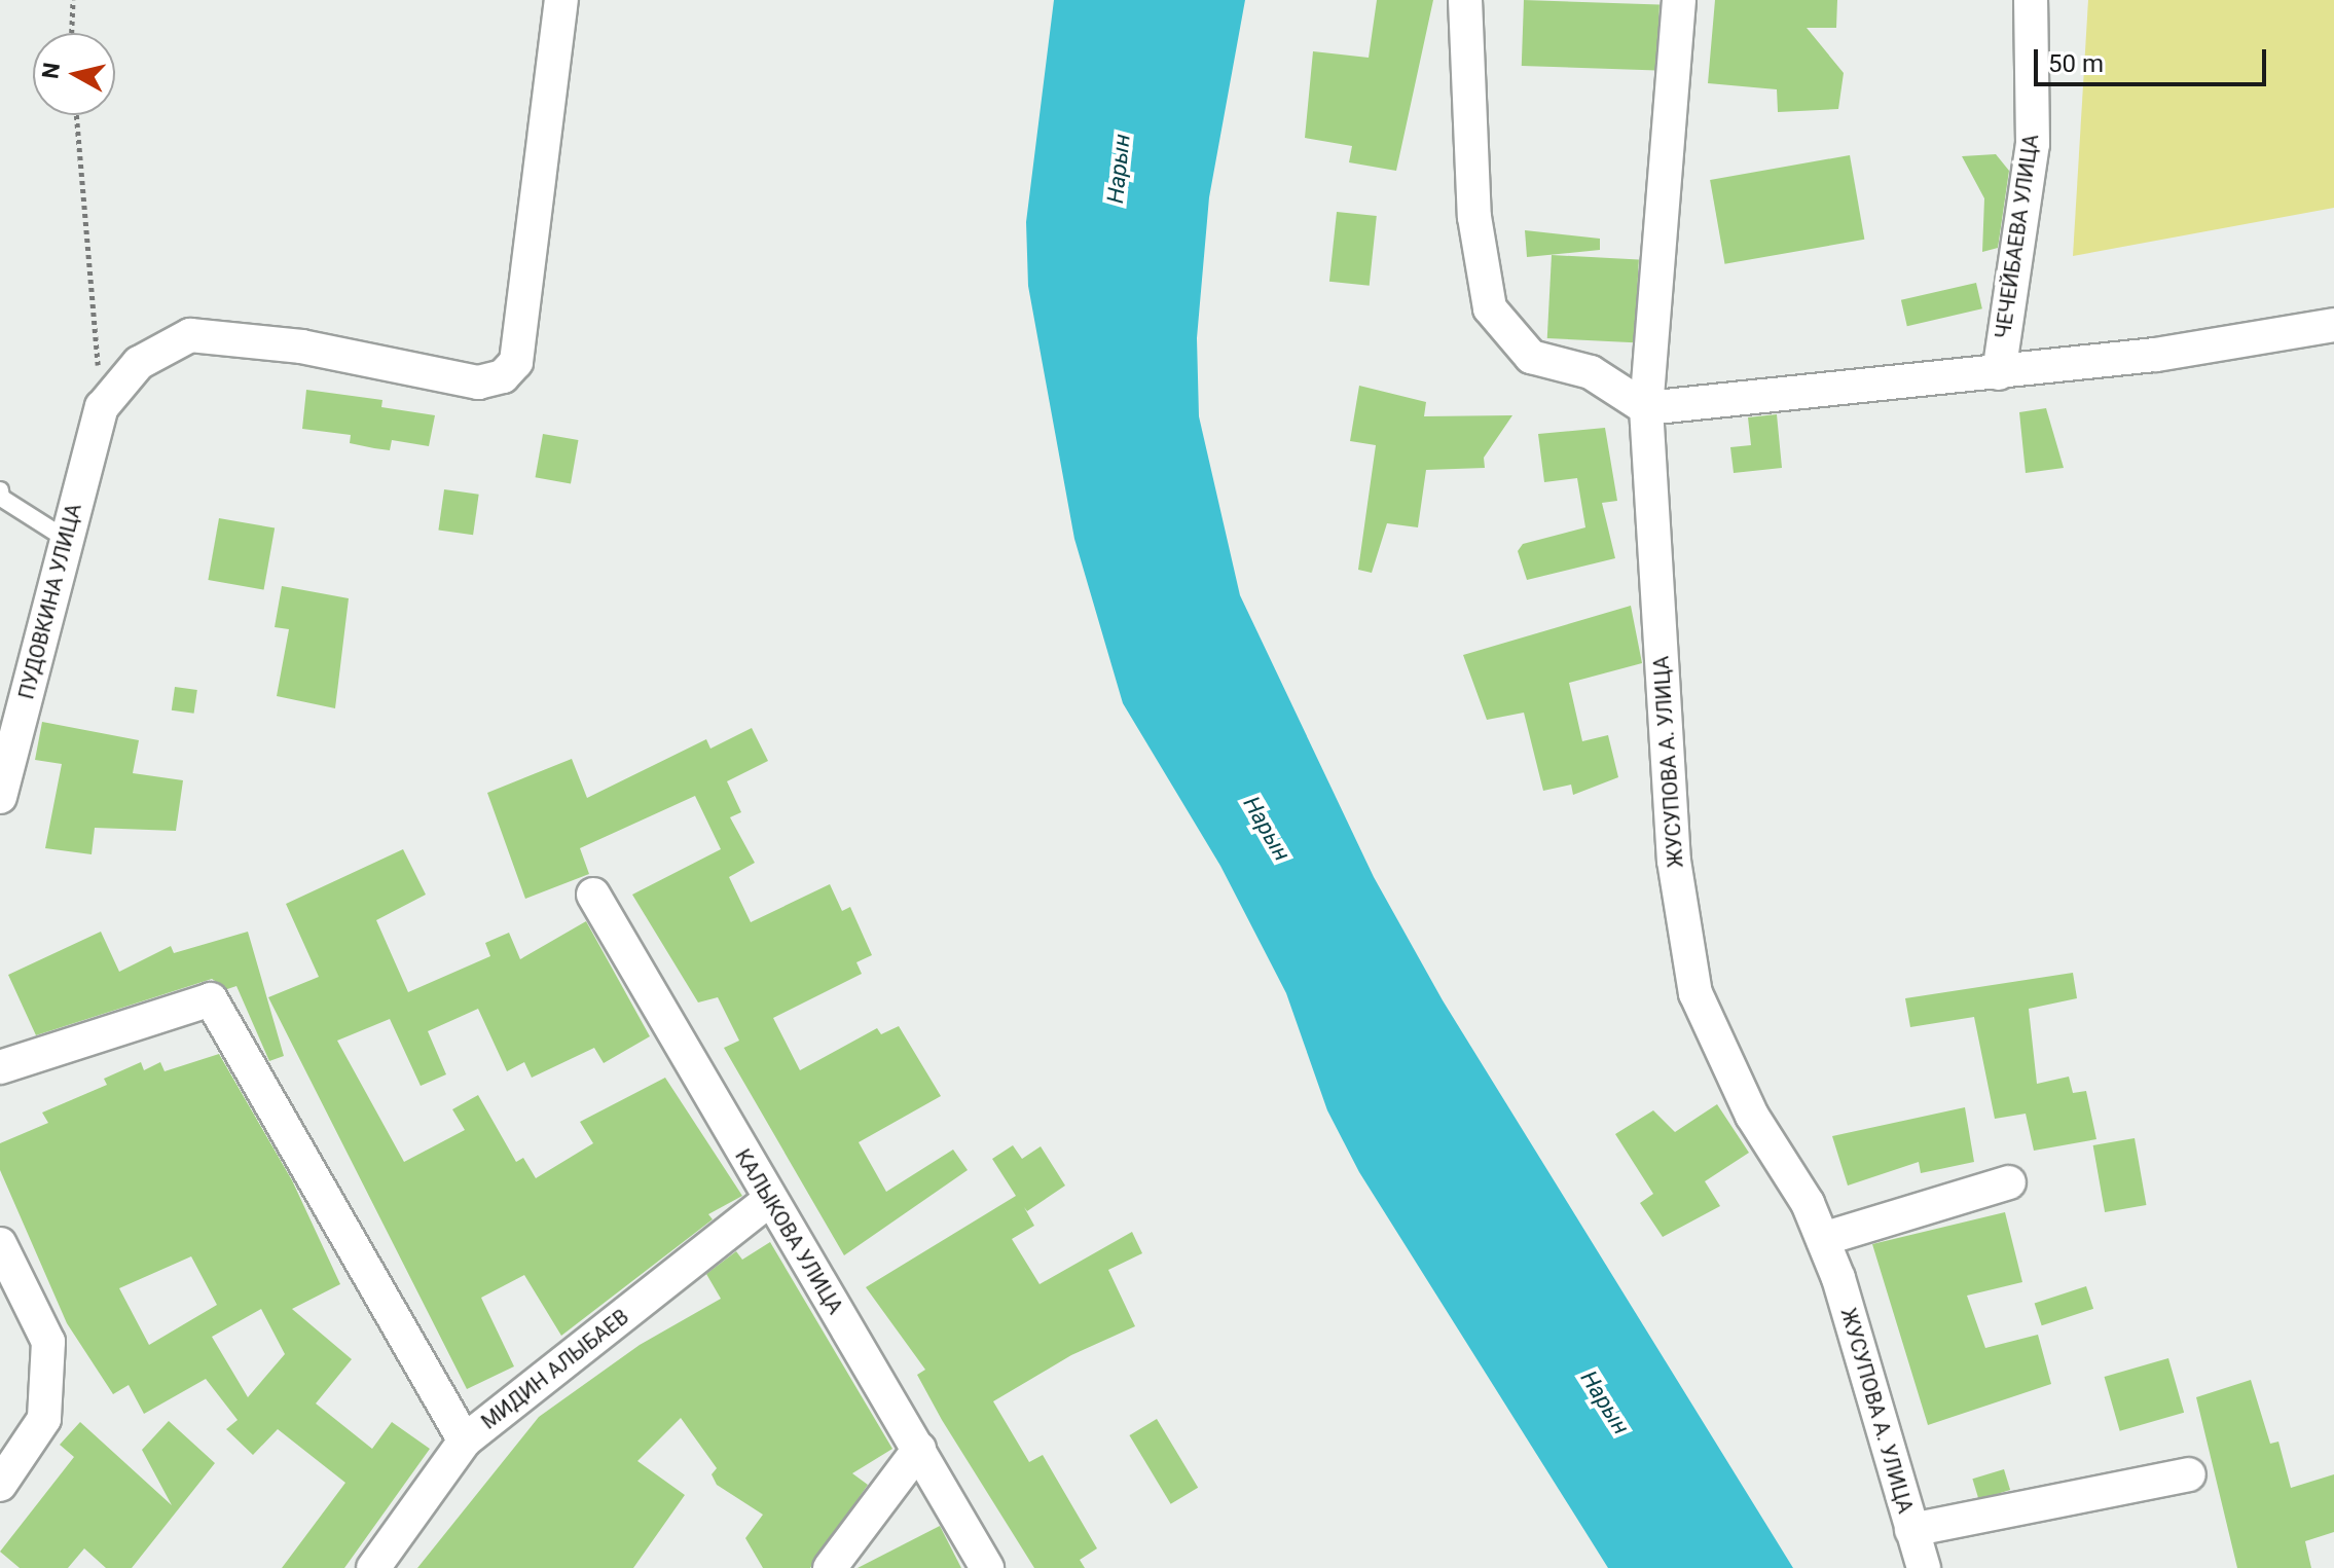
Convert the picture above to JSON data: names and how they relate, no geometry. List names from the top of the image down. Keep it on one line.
{"streets":{"street":["ЧЕЧЕЙБАЕВА УЛИЦА","ПУДОВКИНА УЛИЦА","ЖУСУПОВА А. УЛИЦА","КАЛЫКОВА УЛИЦА","МИДИН АЛЫБАЕВ"]},"crossings":[["КАЛЫКОВА УЛИЦА","МИДИН АЛЫБАЕВ"]],"water":["Нарын"],"scale_bar":"50 m","north":"left"}
